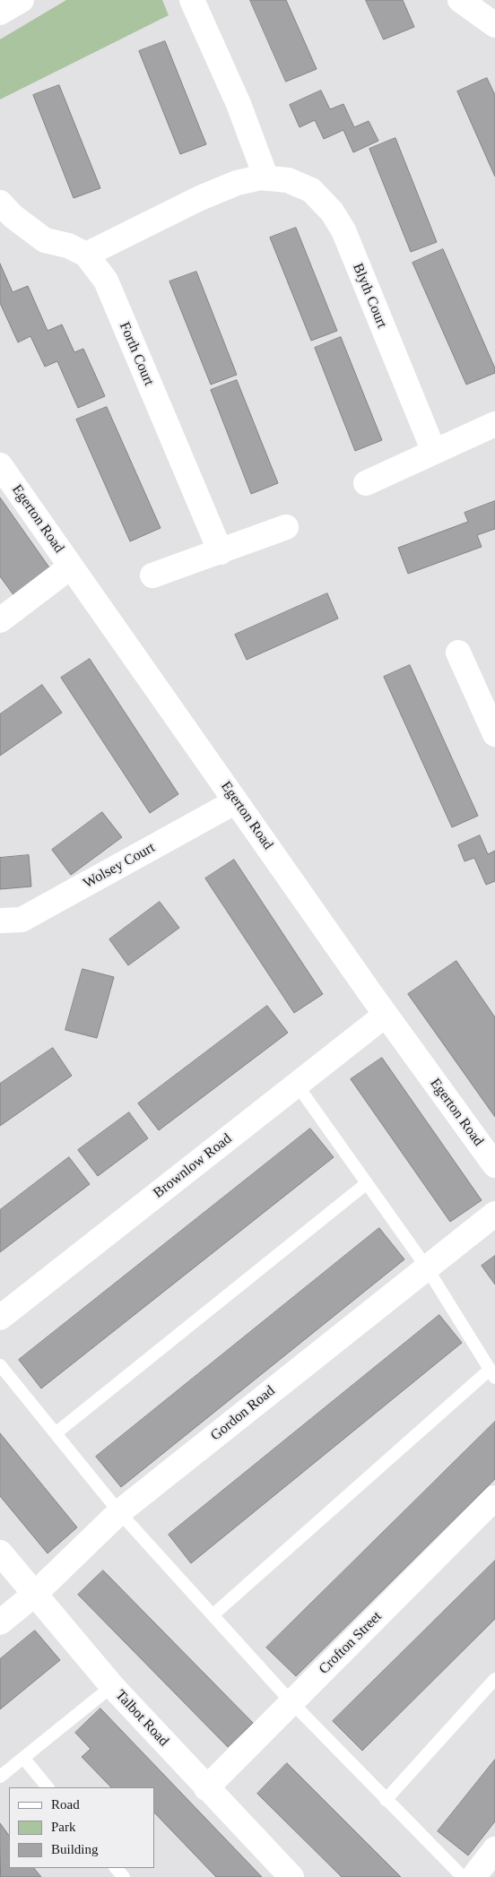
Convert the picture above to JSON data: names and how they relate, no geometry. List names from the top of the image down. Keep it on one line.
{"streets":{"street":["Blyth Court","Forth Court","Egerton Road","Wolsey Court","Brownlow Road","Gordon Road","Crofton Street","Talbot Road"]},"crossings":[["Blyth Court","Forth Court"],["Egerton Road","Wolsey Court"],["Egerton Road","Brownlow Road"],["Gordon Road","Talbot Road"],["Crofton Street","Talbot Road"]],"legend":["Road","Park","Building"]}
